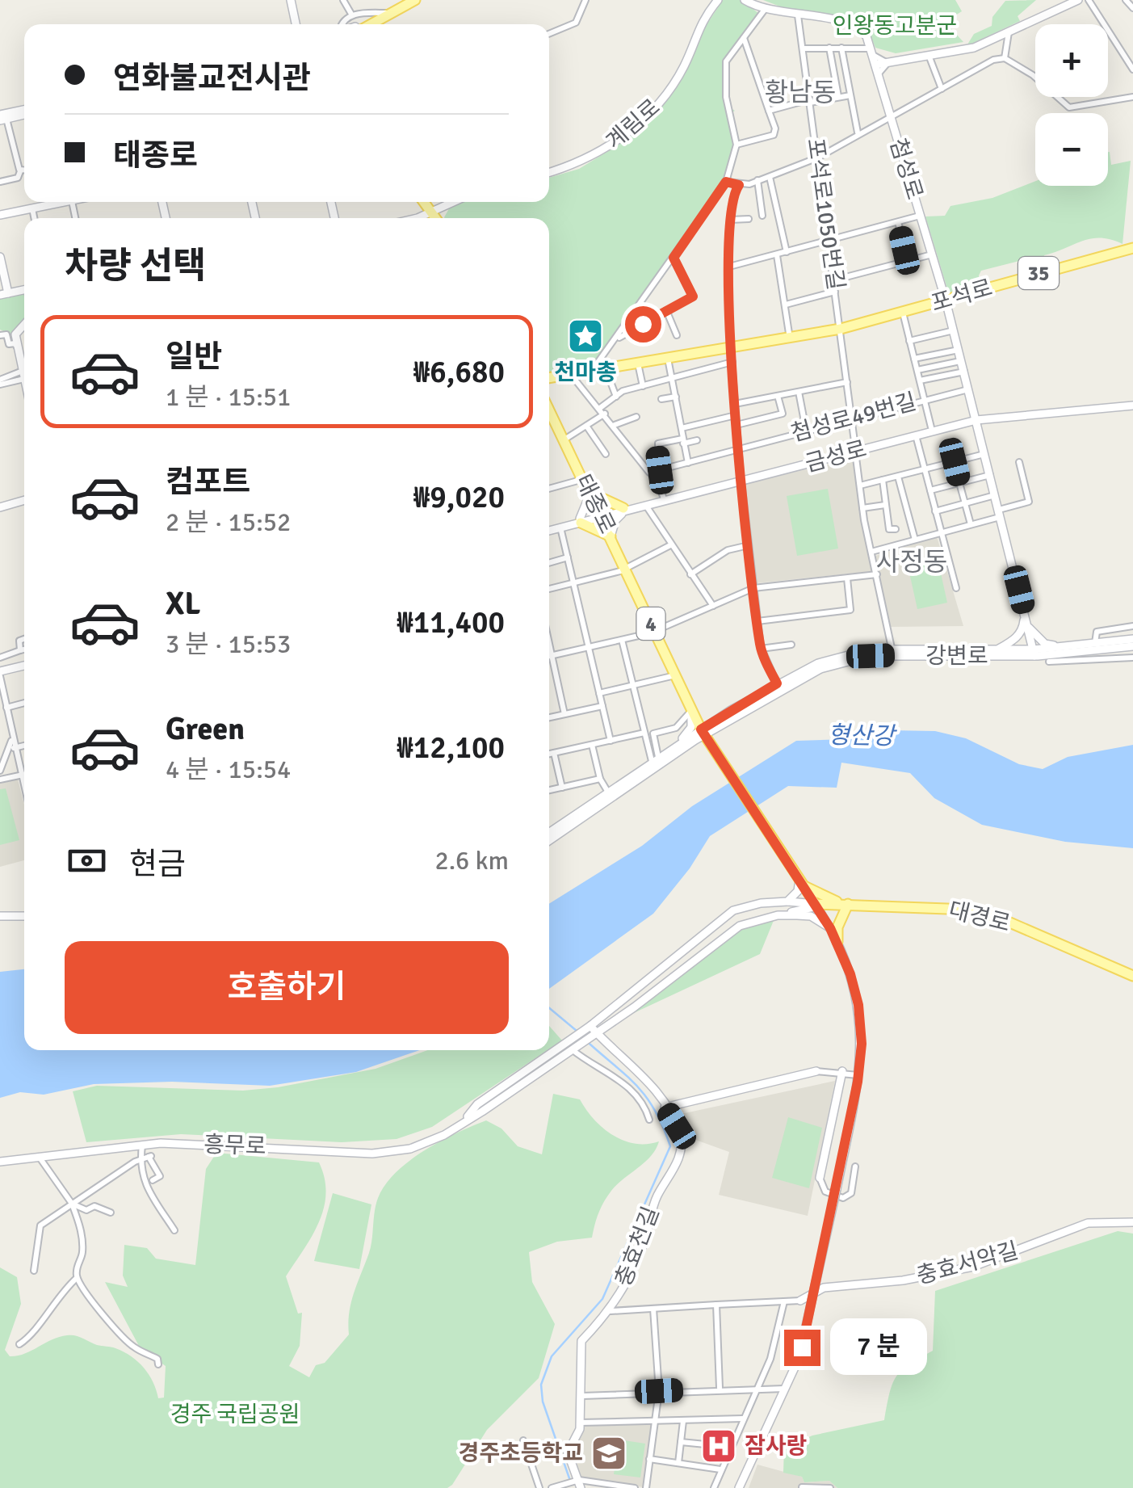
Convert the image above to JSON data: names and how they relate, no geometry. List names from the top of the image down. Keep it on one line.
{"streets":{"main road":["35","포석로","태종로","4","대경로"],"street":["계림로","첨성로","포석로1050번길","첨성로49번길","금성로","강변로","흥무로","충효천길","충효서악길"]},"crossings":[["첨성로","포석로1050번길"],["첨성로","포석로"],["첨성로","첨성로49번길"],["첨성로","금성로"],["첨성로","강변로"],["포석로1050번길","포석로"],["포석로1050번길","첨성로49번길"],["포석로1050번길","금성로"],["포석로1050번길","강변로"],["금성로","태종로"],["태종로","강변로"],["태종로","대경로"],["태종로","흥무로"],["대경로","흥무로"],["흥무로","충효천길"]],"districts":["황남동","사정동"],"water":["형산강"],"parks":["인왕동고분군","경주 국립공원"],"places":{"place":["천마총"],"hospital":["잠사랑"],"school or university":["경주초등학교"]},"page":{"map_buttons":["+","−"],"banner":["연화불교전시관","태종로"],"heading":"차량 선택","list":[{"name":"일반","note":"1 분 · 15:51","value":"₩6,680"},{"name":"컴포트","note":"2 분 · 15:52","value":"₩9,020"},{"name":"XL","note":"3 분 · 15:53","value":"₩11,400"},{"name":"Green","note":"4 분 · 15:54","value":"₩12,100"}],"pay":["현금","2.6 km"],"buttons":"호출하기","bubble":"7 분"}}
